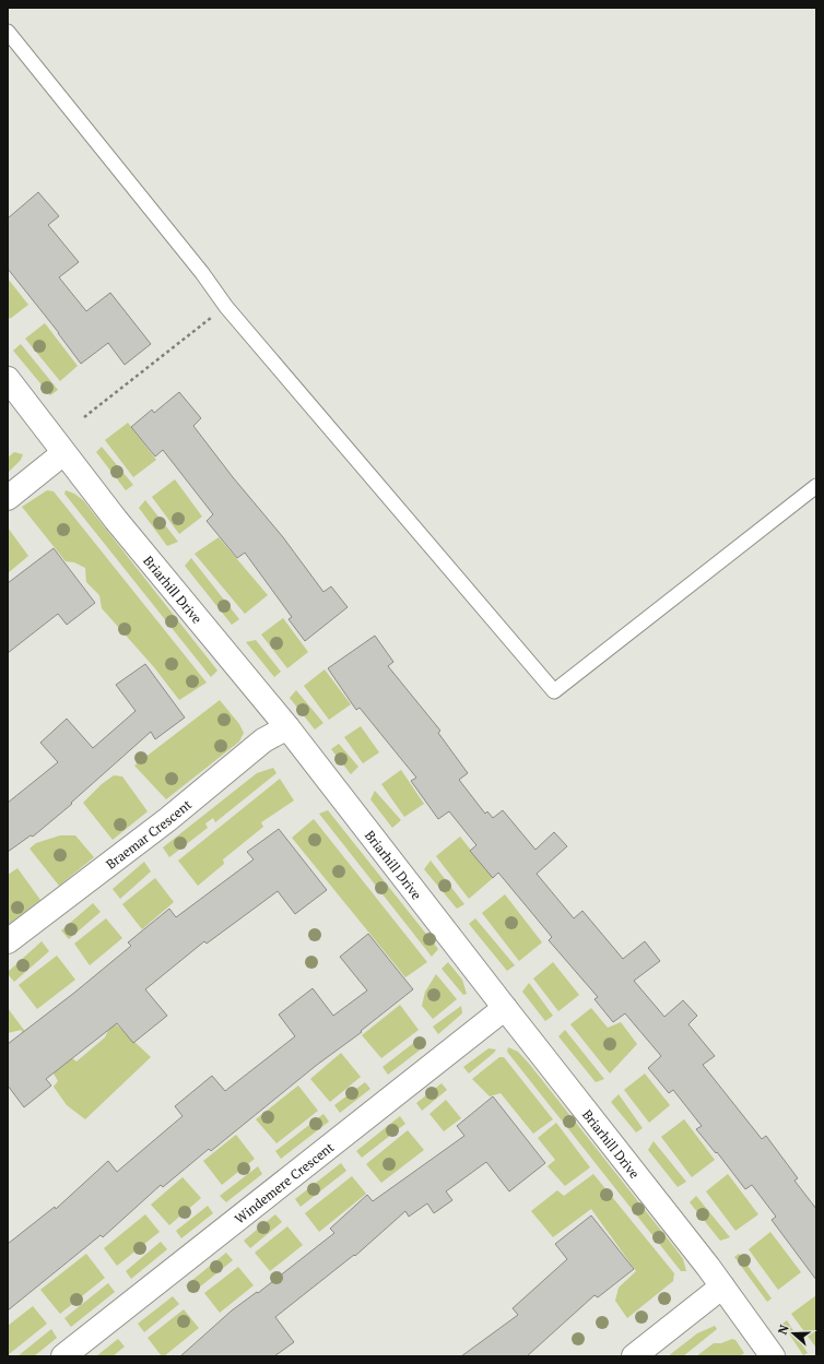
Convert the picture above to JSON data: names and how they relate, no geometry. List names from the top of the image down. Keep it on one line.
{"streets":{"street":["Briarhill Drive","Braemar Crescent","Windemere Crescent"]},"crossings":[["Briarhill Drive","Braemar Crescent"],["Briarhill Drive","Windemere Crescent"]],"north":"left"}
